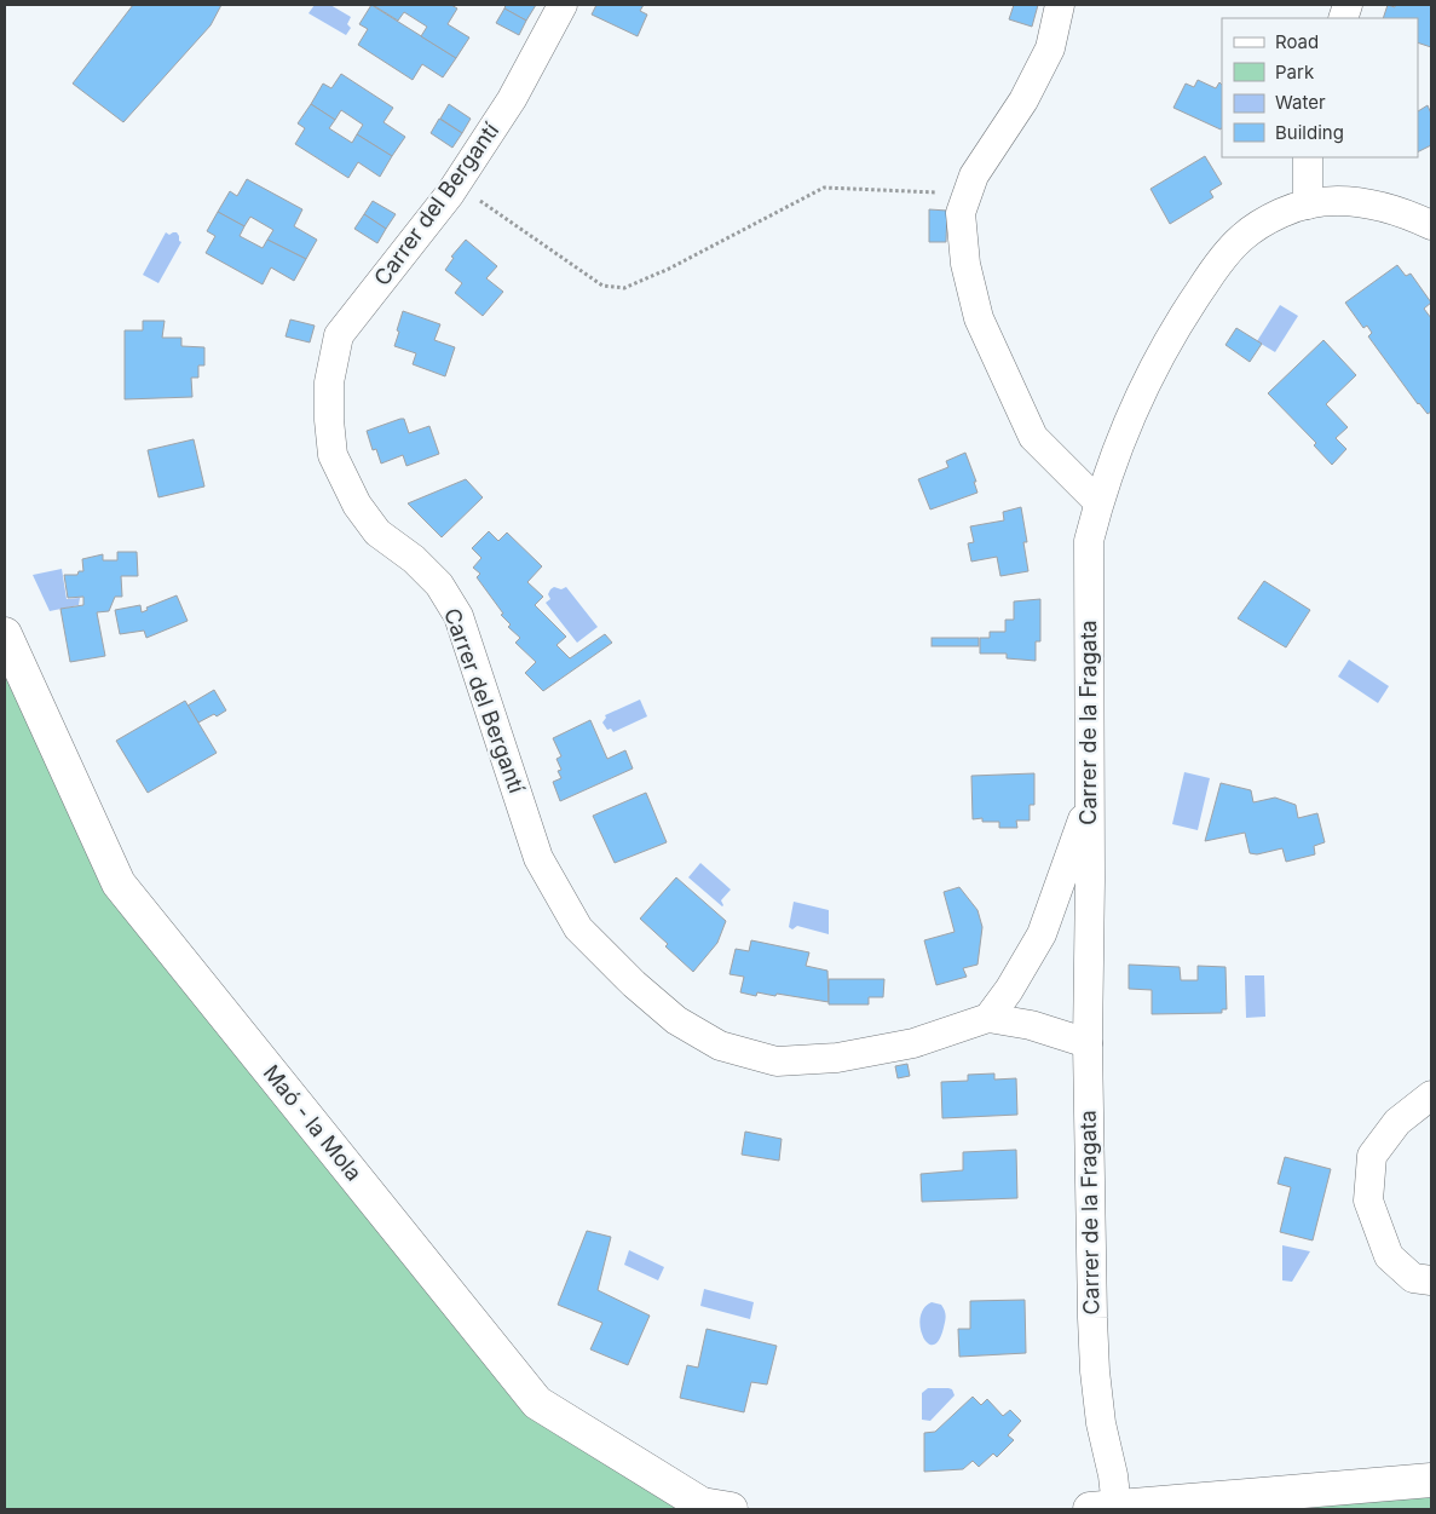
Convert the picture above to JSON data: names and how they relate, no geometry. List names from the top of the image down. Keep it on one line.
{"streets":{"street":["Carrer del Bergantí","Carrer de la Fragata","Maó - la Mola"]},"crossings":[["Carrer del Bergantí","Carrer de la Fragata"]],"legend":["Road","Park","Water","Building"]}
